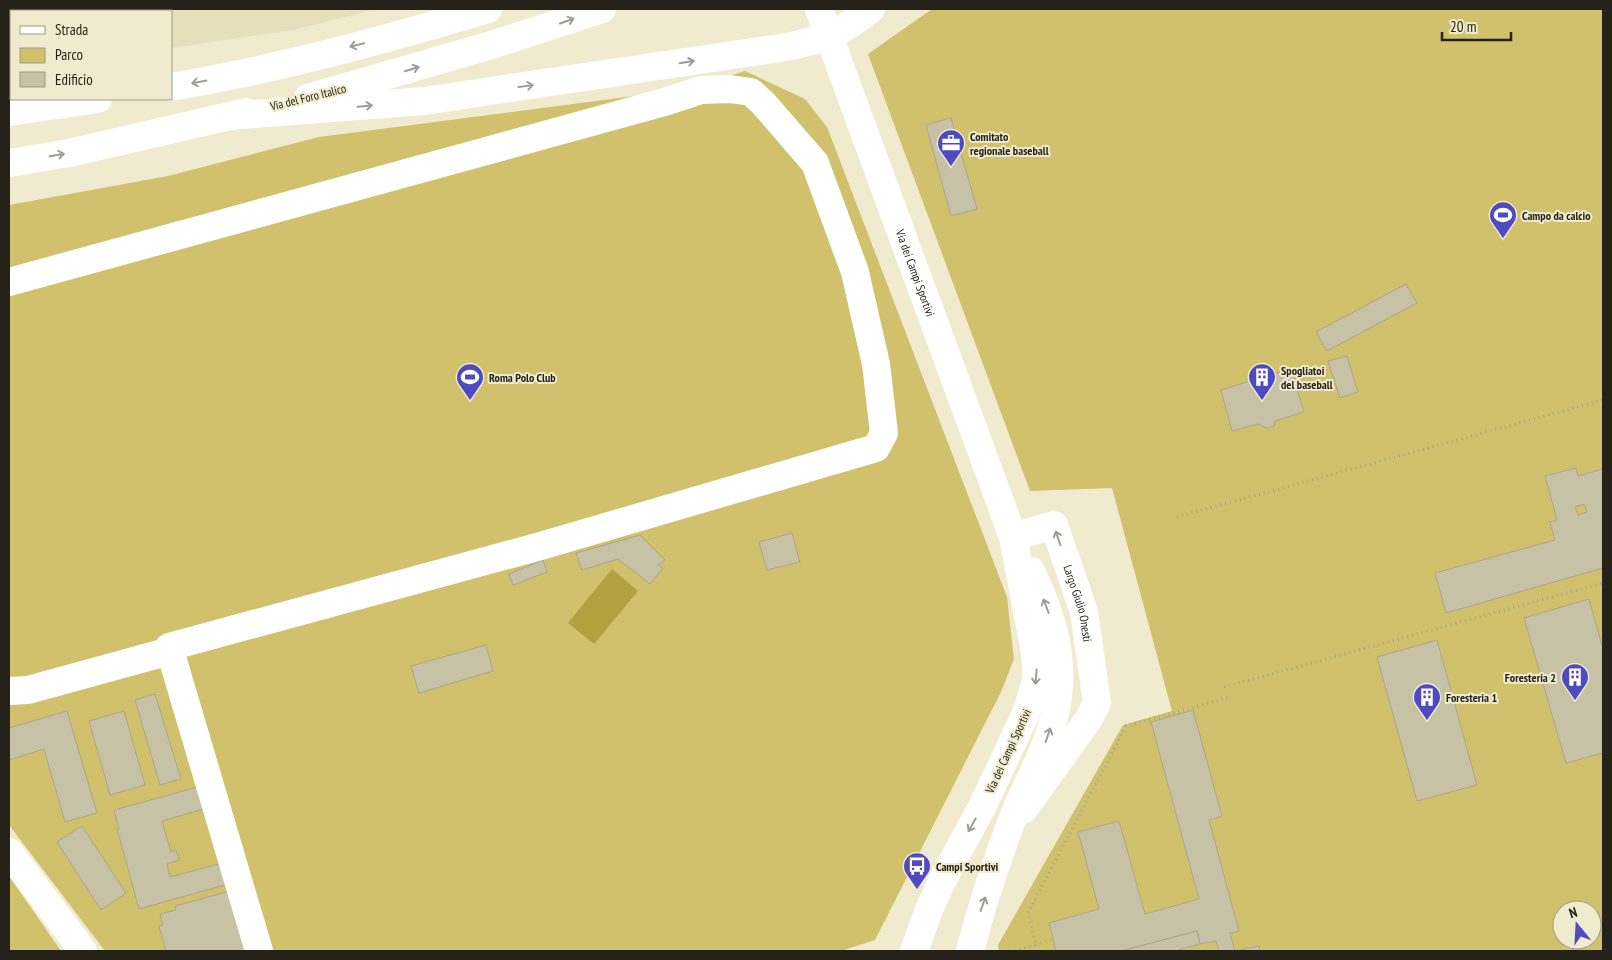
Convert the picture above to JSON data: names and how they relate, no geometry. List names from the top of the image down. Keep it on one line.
{"streets":{"main road":["Via del Foro Italico","Via dei Campi Sportivi","Largo Giulio Onesti"]},"crossings":[["Via dei Campi Sportivi","Largo Giulio Onesti"]],"places":{"office":["Comitato regionale baseball"],"sports":["Campo da calcio","Roma Polo Club"],"building":["Spogliatoi del baseball","Foresteria 2","Foresteria 1"],"bus stop":["Campi Sportivi"]},"legend":["Strada","Parco","Edificio"],"scale_bar":"20 m","north":"top"}
